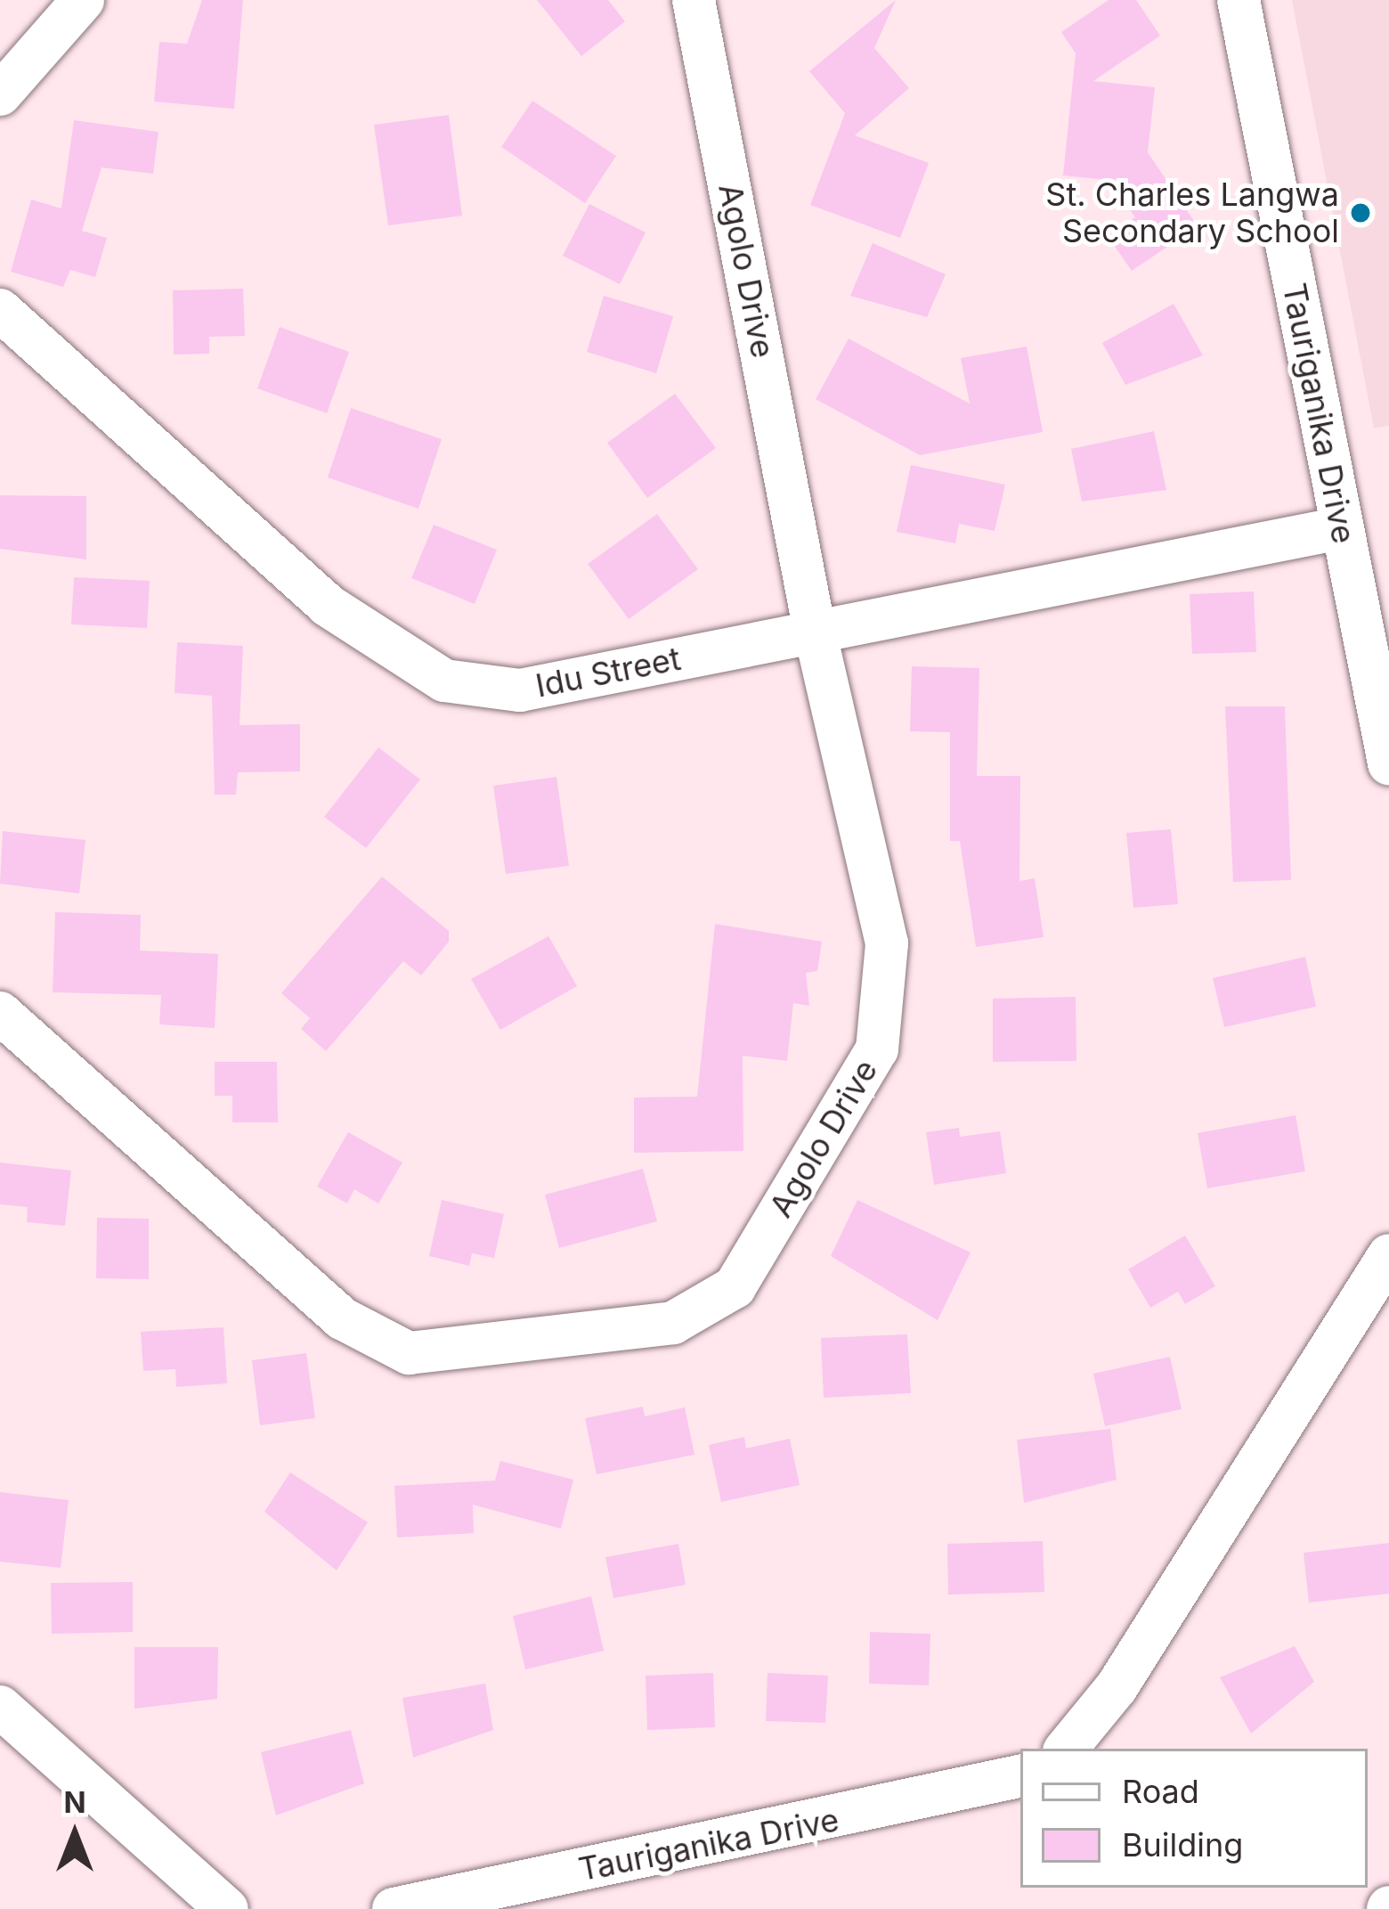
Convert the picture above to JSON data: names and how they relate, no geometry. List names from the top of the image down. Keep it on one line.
{"streets":{"street":["Agolo Drive","Tauriganika Drive","Idu Street"]},"crossings":[["Agolo Drive","Idu Street"],["Tauriganika Drive","Idu Street"]],"places":["St. Charles Langwa Secondary School"],"legend":["Road","Building"],"north":"top"}
